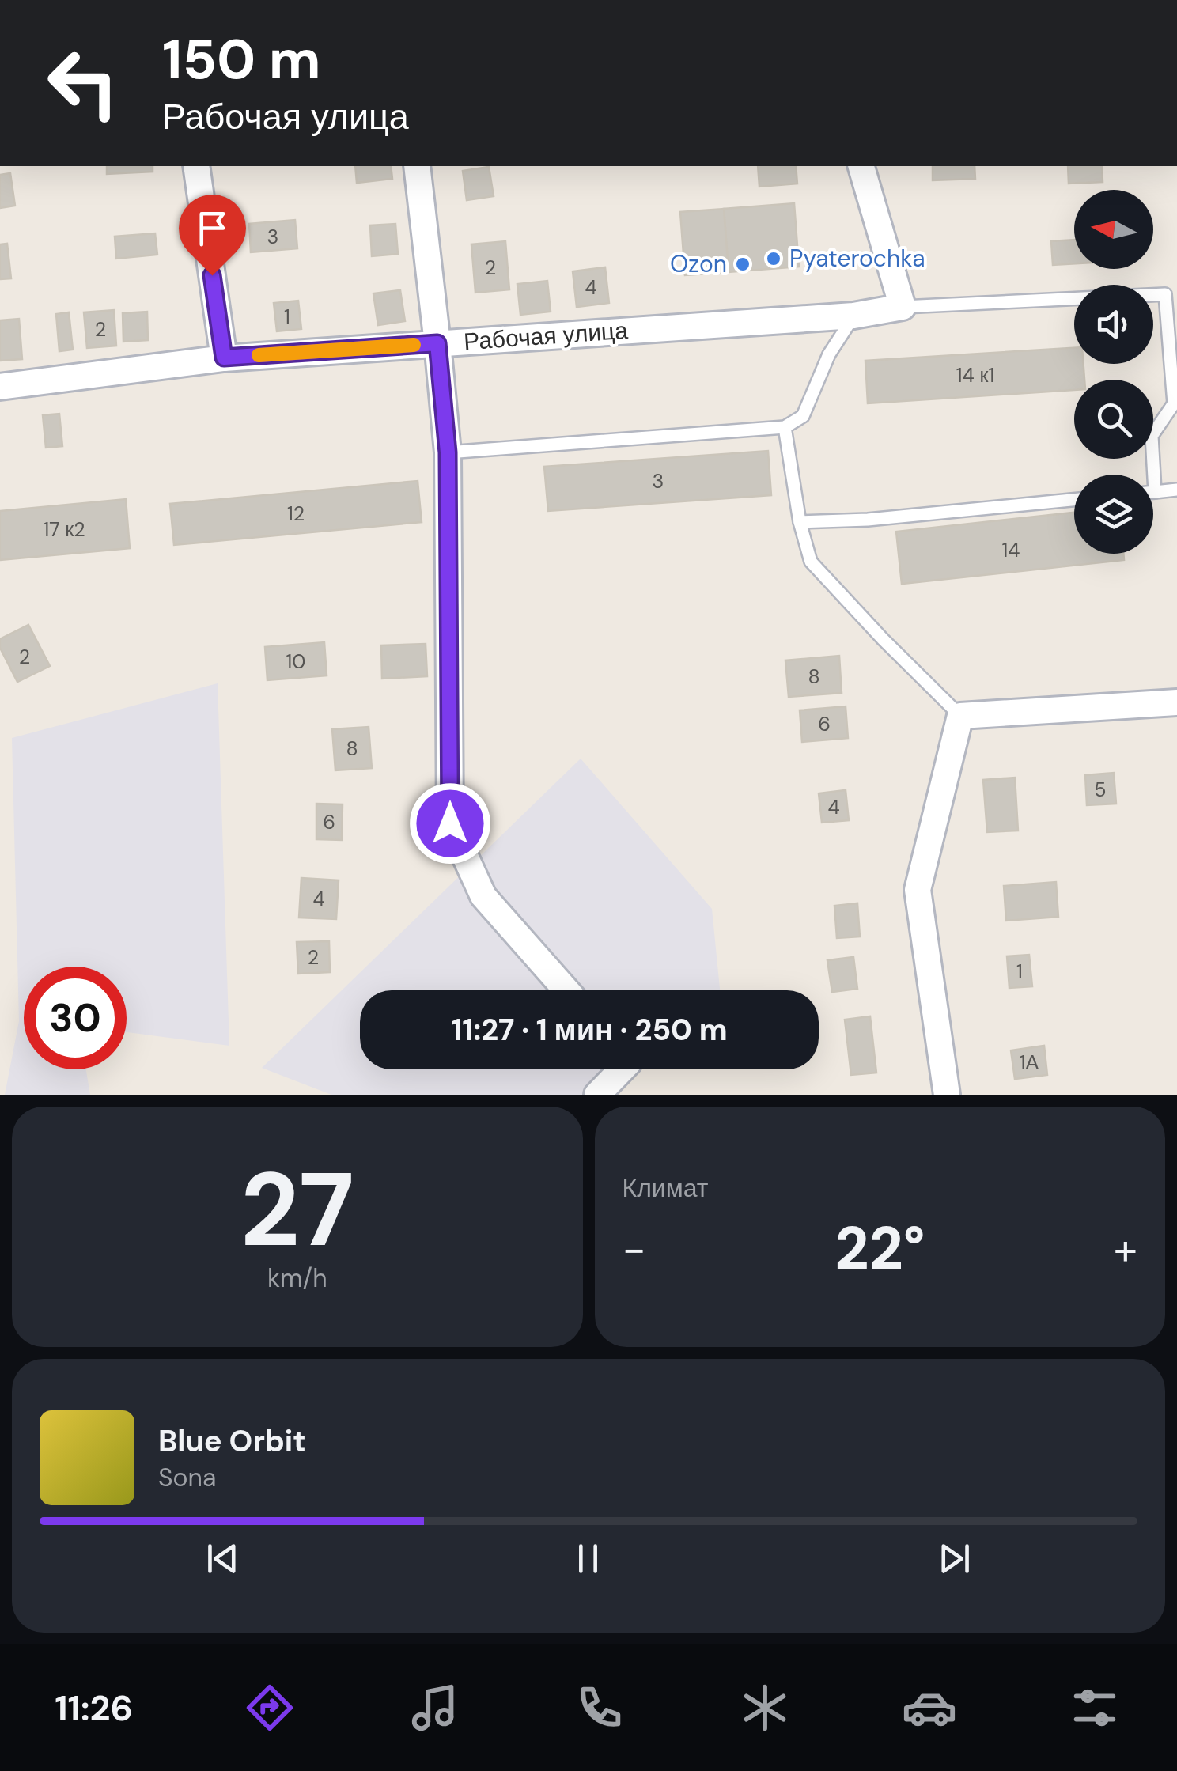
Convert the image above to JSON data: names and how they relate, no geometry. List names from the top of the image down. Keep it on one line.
{"streets":{"street":["Рабочая улица"]},"places":["Pyaterochka","Ozon"],"house_numbers":["3","2","4","1","2","14 к1","3","12","17 к2","14","2","10","8","6","8","5","4","6","4","2","1","1А"],"north":"left","page":{"turn":["150 m","Рабочая улица"],"limit":"30","trip":"11:27 · 1 мин · 250 m","tile":[["27","km/h"],"Климат"],"heat":["−","22°","+"],"song":["Blue Orbit","Sona"],"tabs":"11:26"}}
